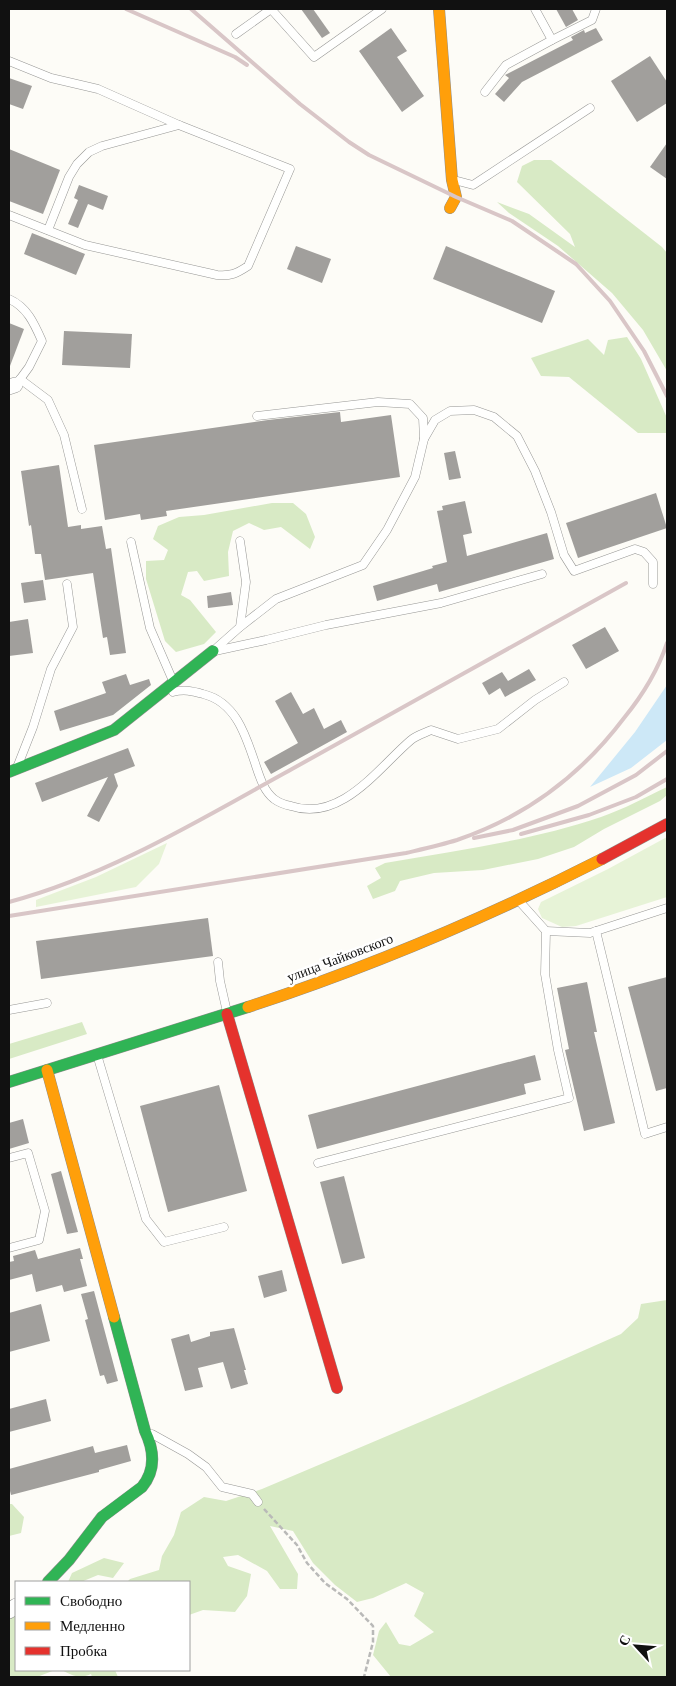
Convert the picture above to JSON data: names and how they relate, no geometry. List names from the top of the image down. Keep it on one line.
{"streets":{"street":["улица Чайковского"]},"legend":["Свободно","Медленно","Пробка"],"north":"top left"}
